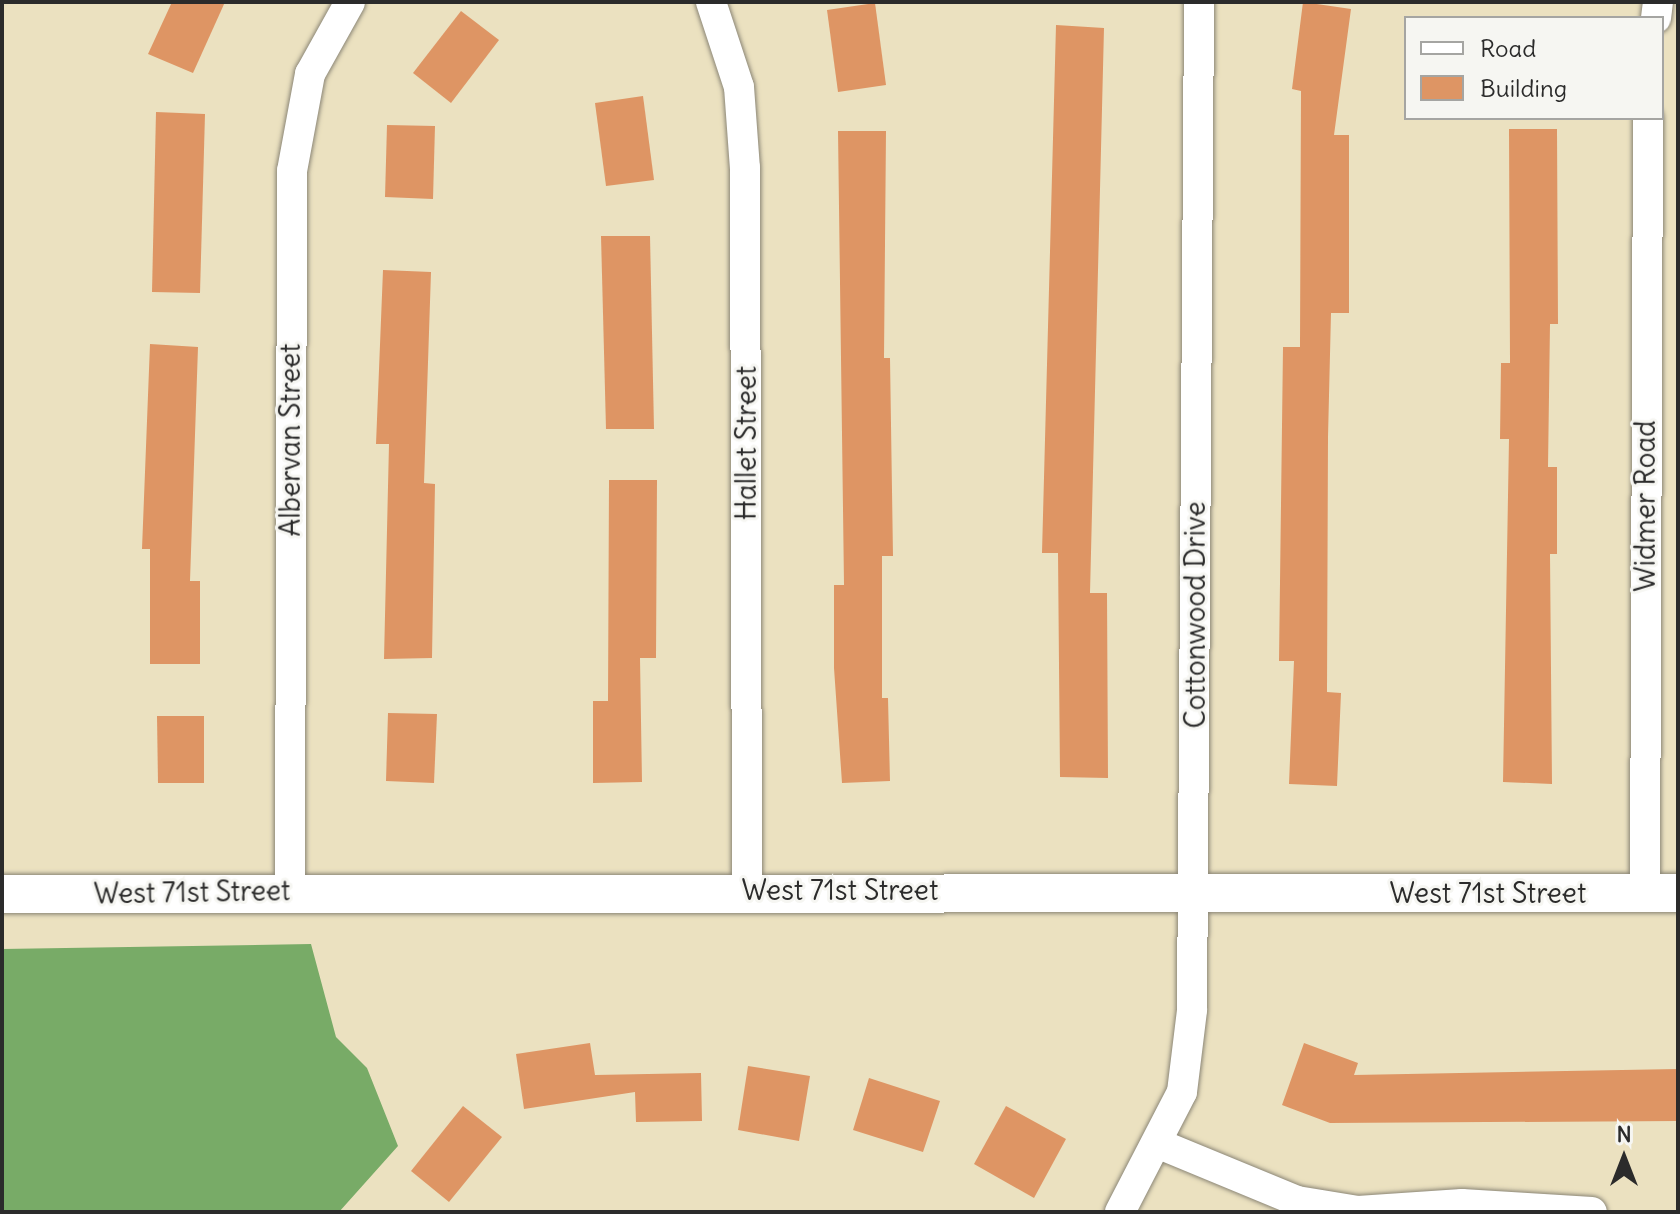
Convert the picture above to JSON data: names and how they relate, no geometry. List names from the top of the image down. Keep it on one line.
{"streets":{"street":["Albervan Street","Hallet Street","Widmer Road","Cottonwood Drive","West 71st Street"]},"crossings":[["Albervan Street","West 71st Street"],["Hallet Street","West 71st Street"],["Widmer Road","West 71st Street"],["Cottonwood Drive","West 71st Street"]],"legend":["Road","Building"],"north":"top"}
